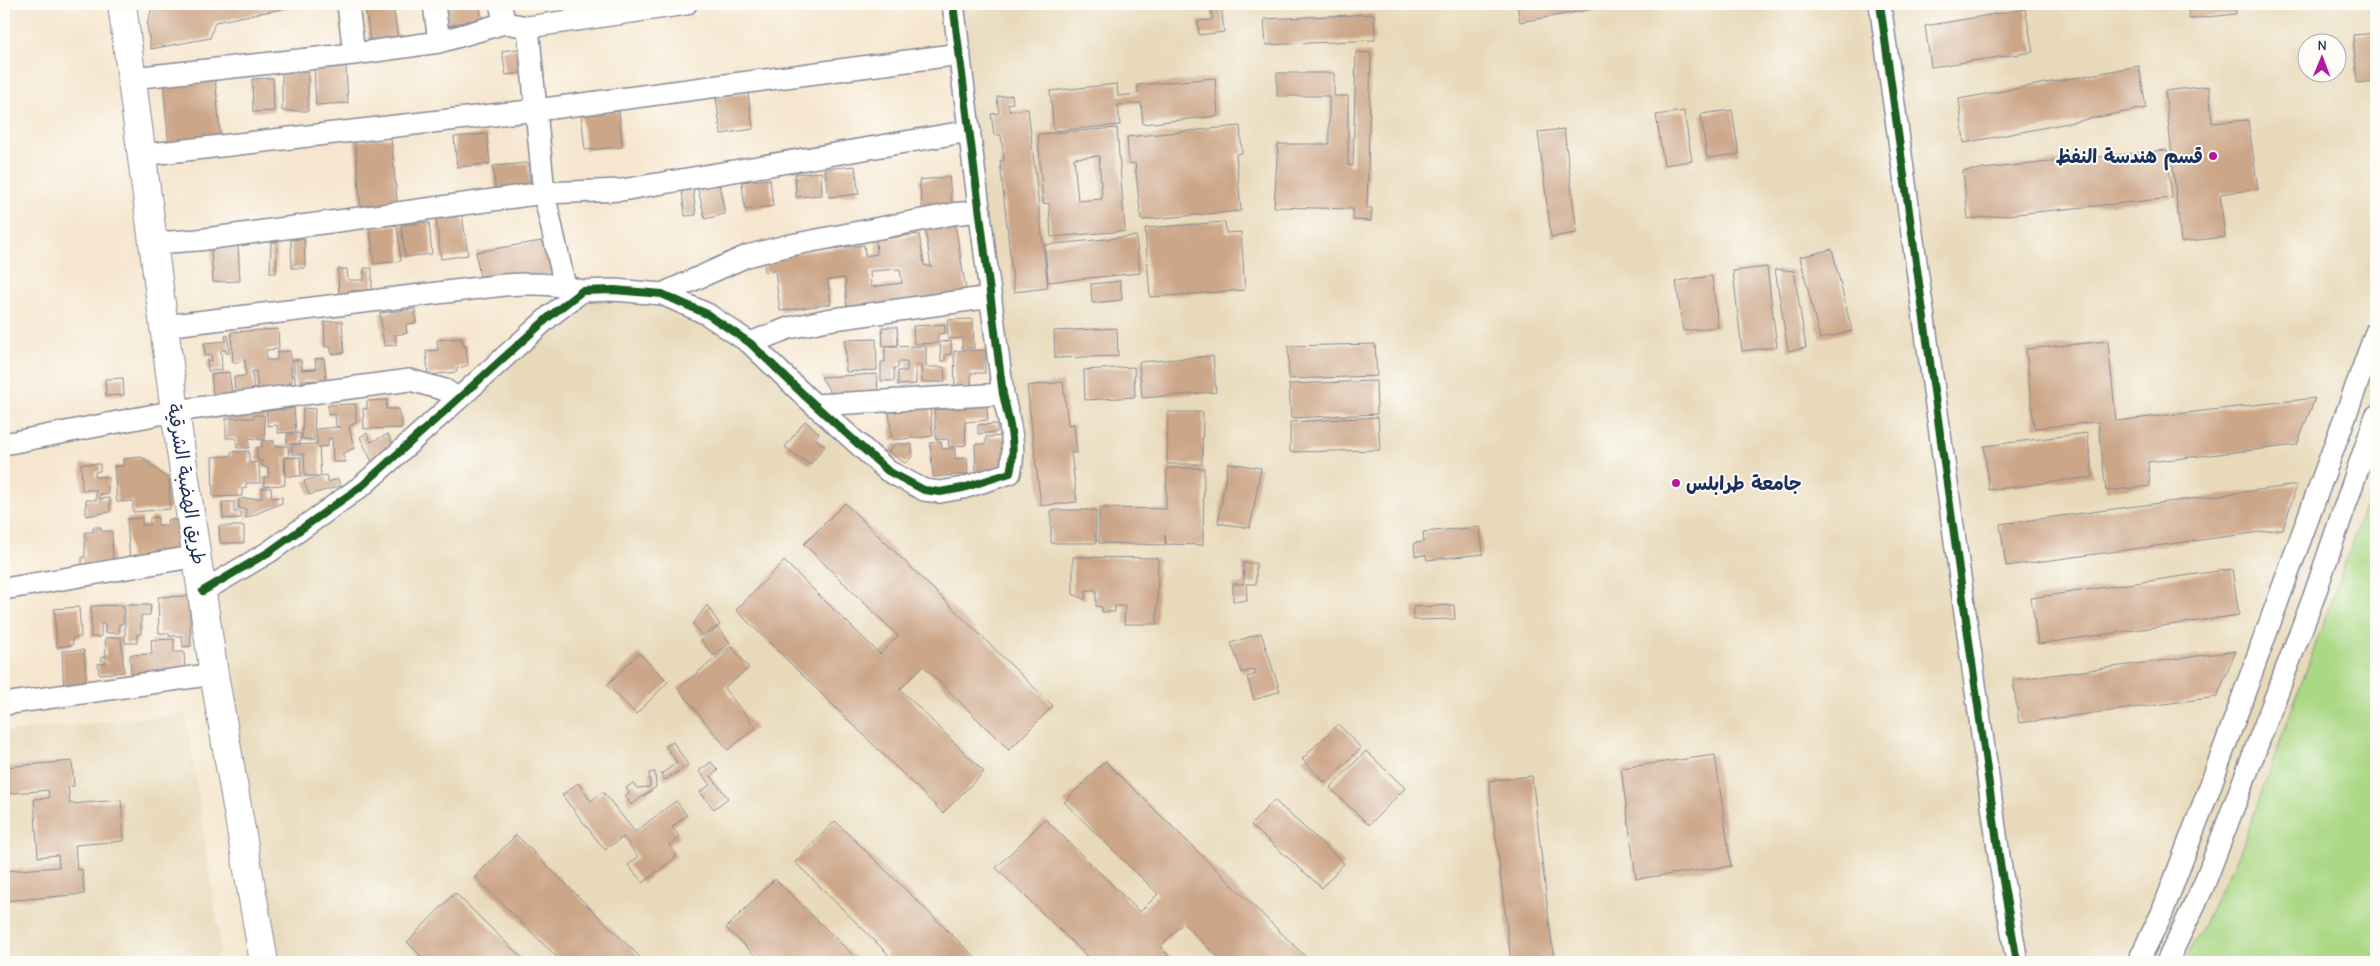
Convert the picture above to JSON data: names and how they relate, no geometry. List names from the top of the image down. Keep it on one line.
{"streets":{"main road":["طريق الهضبة الشرقية"]},"places":["قسم هندسة النفظ","جامعة طرابلس"],"north":"top"}
